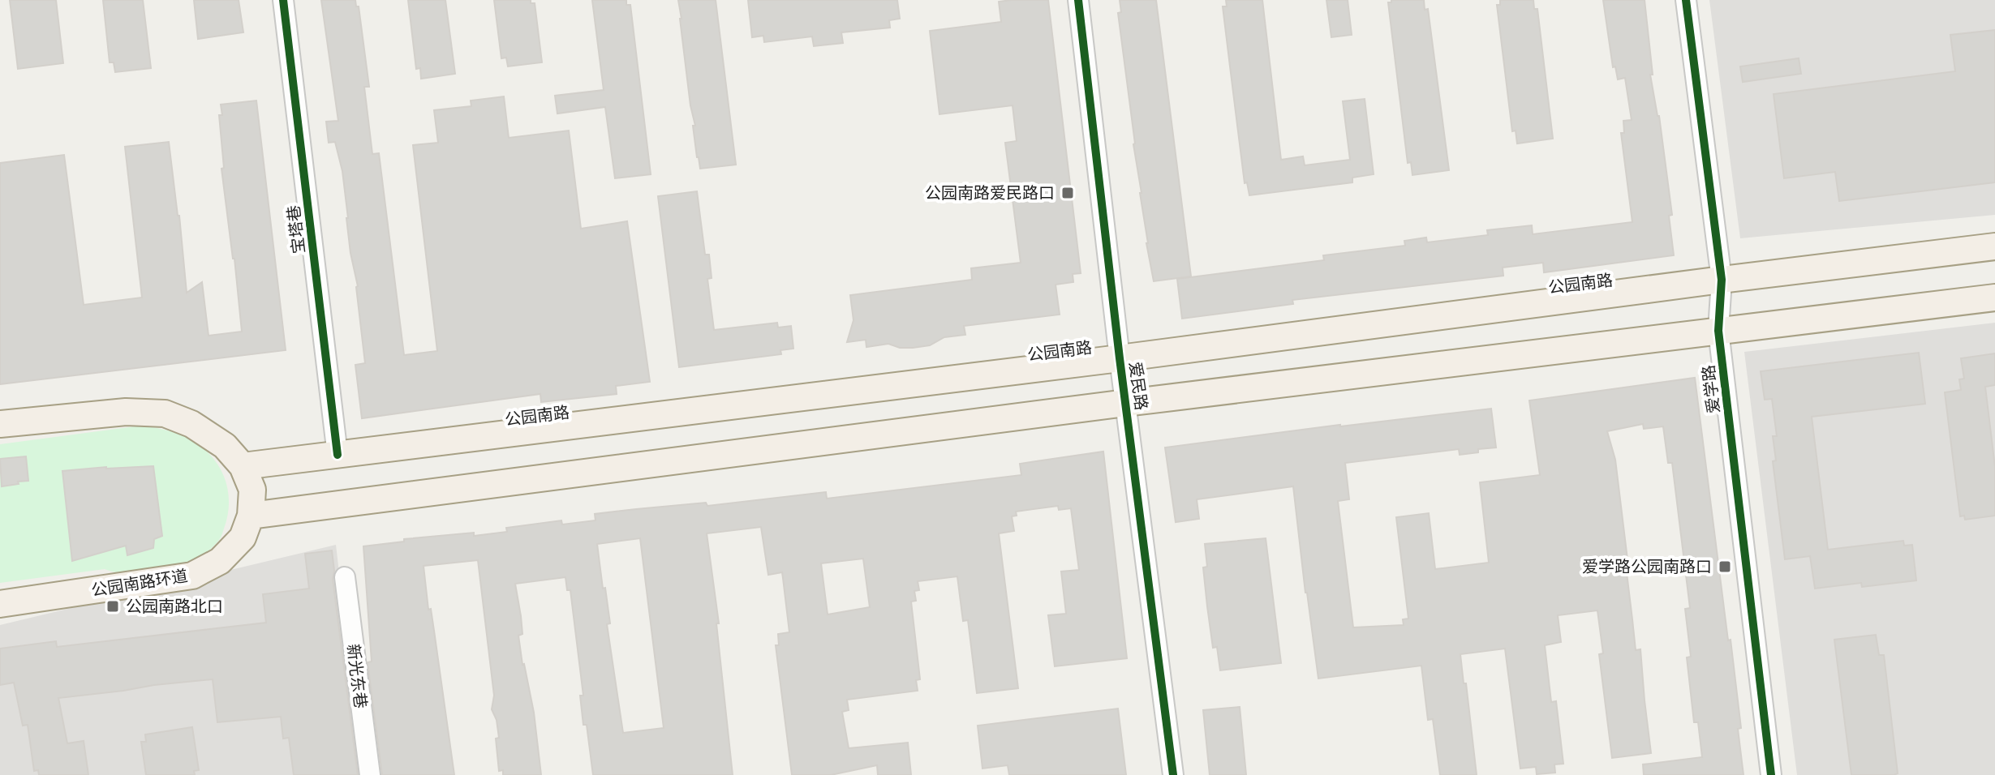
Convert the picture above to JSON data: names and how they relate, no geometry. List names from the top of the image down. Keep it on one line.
{"streets":{"main road":["公园南路","公园南路环道"],"street":["宝塔巷","爱民路","爱学路","新光东巷"]},"crossings":[["宝塔巷","公园南路"],["公园南路","爱民路"],["公园南路","爱学路"],["公园南路","公园南路环道"]],"places":{"transit":["公园南路爱民路口","爱学路公园南路口","公园南路北口"]}}
